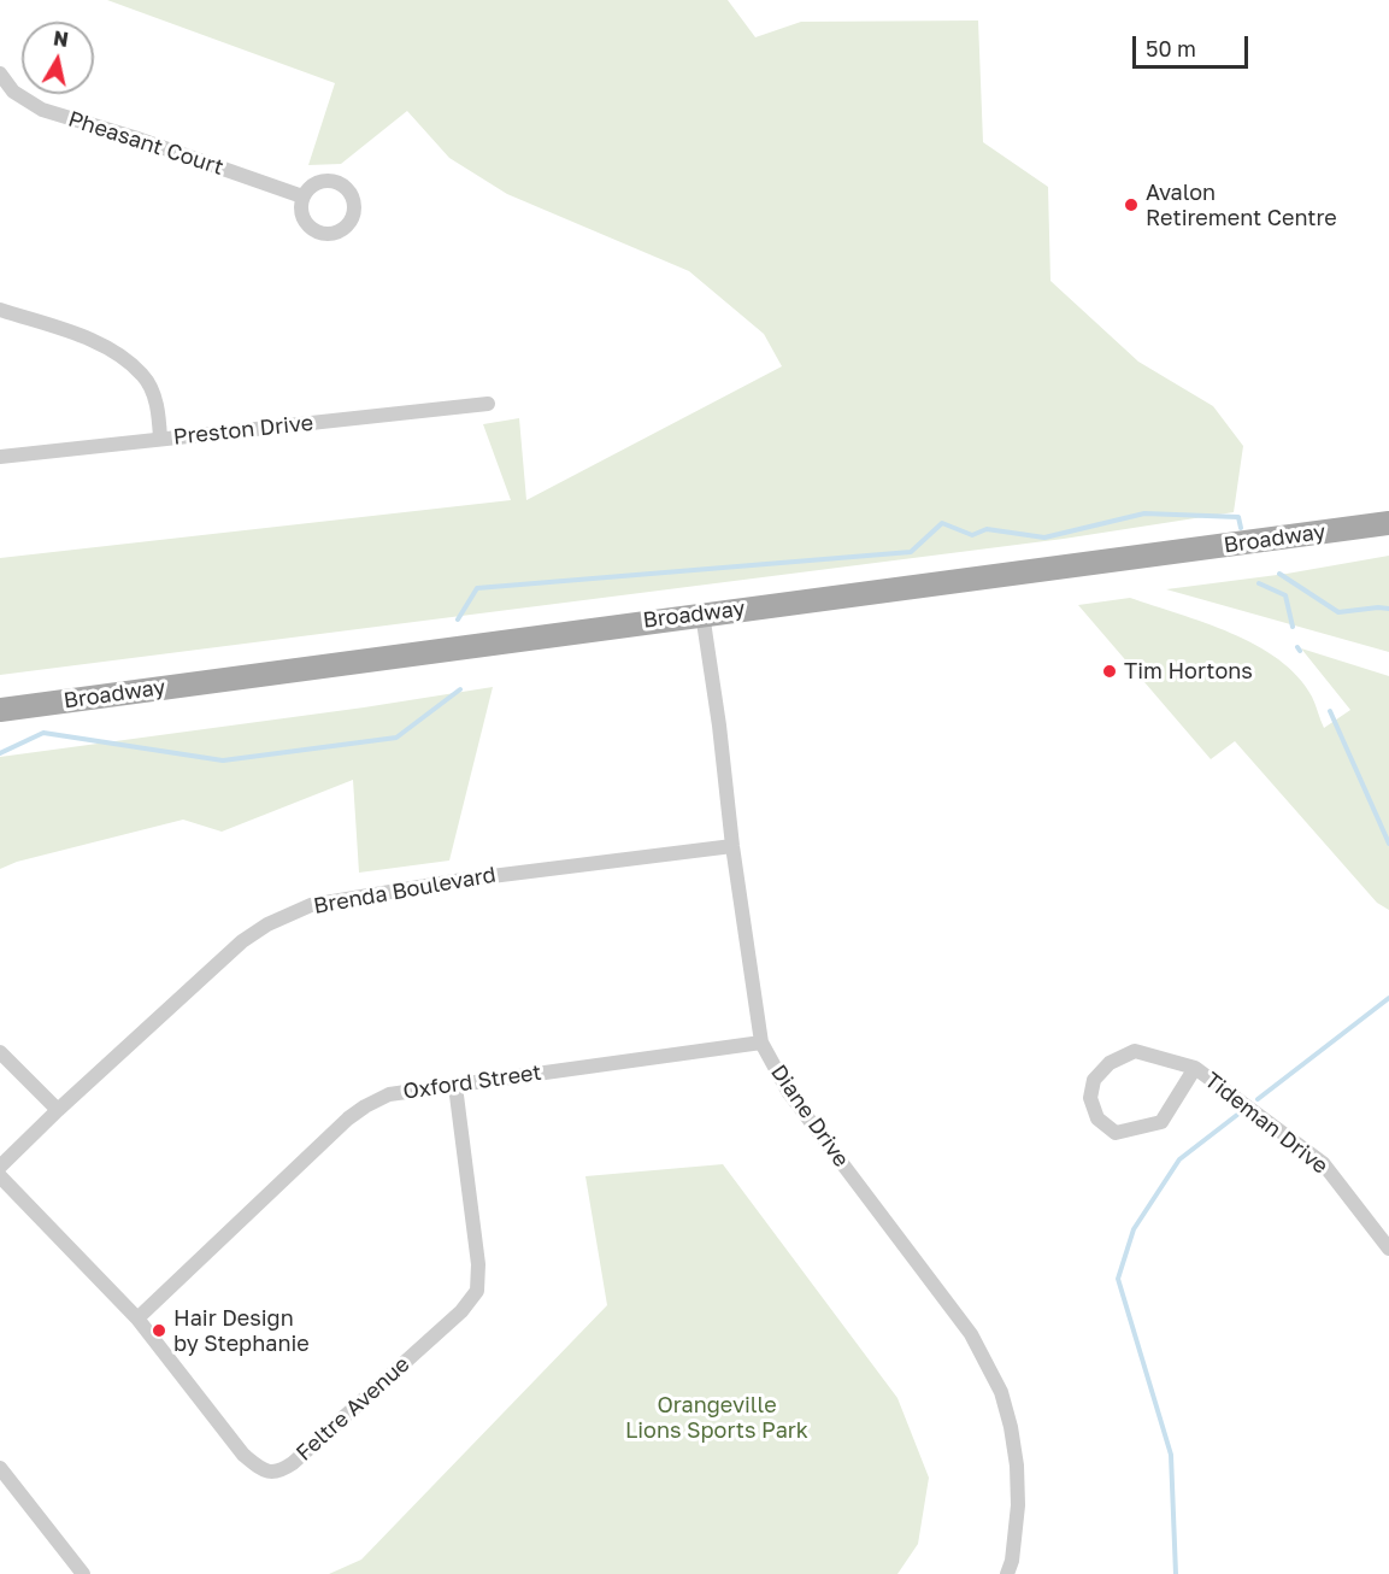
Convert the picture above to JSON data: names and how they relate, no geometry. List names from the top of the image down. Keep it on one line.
{"streets":{"main road":["Broadway"],"street":["Pheasant Court","Preston Drive","Brenda Boulevard","Oxford Street","Diane Drive","Tideman Drive","Feltre Avenue"]},"crossings":[["Broadway","Diane Drive"],["Brenda Boulevard","Diane Drive"],["Oxford Street","Diane Drive"],["Oxford Street","Feltre Avenue"]],"parks":["Orangeville Lions Sports Park"],"places":["Avalon Retirement Centre","Tim Hortons","Hair Design by Stephanie"],"scale_bar":"50 m","north":"top"}
